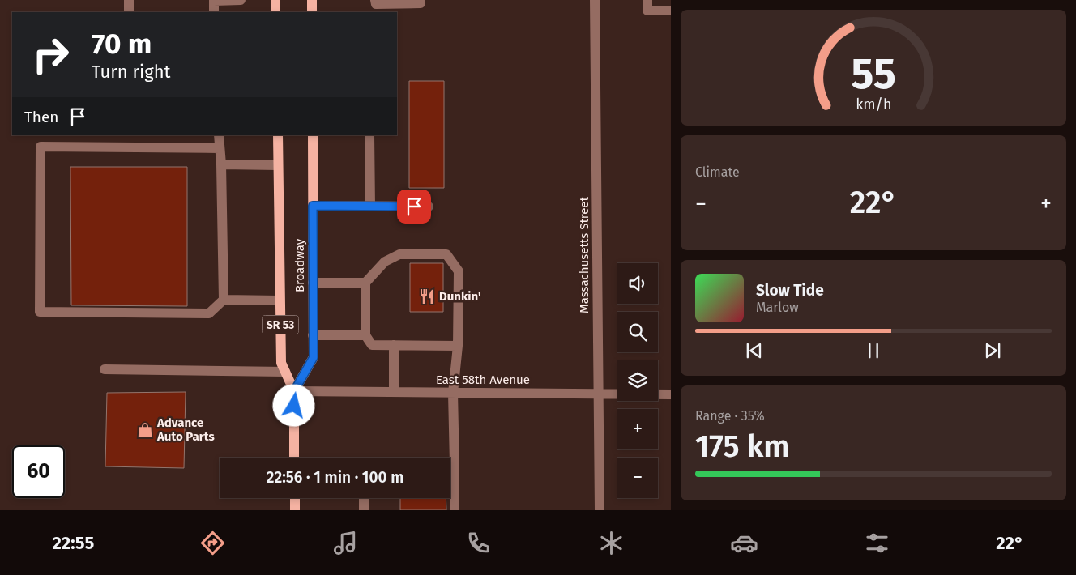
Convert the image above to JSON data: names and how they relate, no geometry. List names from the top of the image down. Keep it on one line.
{"streets":{"main road":["Broadway","SR 53"],"street":["Massachusetts Street","East 58th Avenue"]},"crossings":[["Massachusetts Street","East 58th Avenue"],["Broadway","East 58th Avenue"]],"places":{"restaurant":["Dunkin'"],"shop":["Advance Auto Parts"]},"page":{"turn":["70 m","Turn right"],"then":"Then","tile":["Climate",["Range · 35%","175 km"]],"heat":["−","22°","+"],"map_buttons":["+","−"],"song":["Slow Tide","Marlow"],"limit":"60","trip":"22:56 · 1 min · 100 m","tabs":["22:55","22°"],"gauge":["55","km/h"]}}
